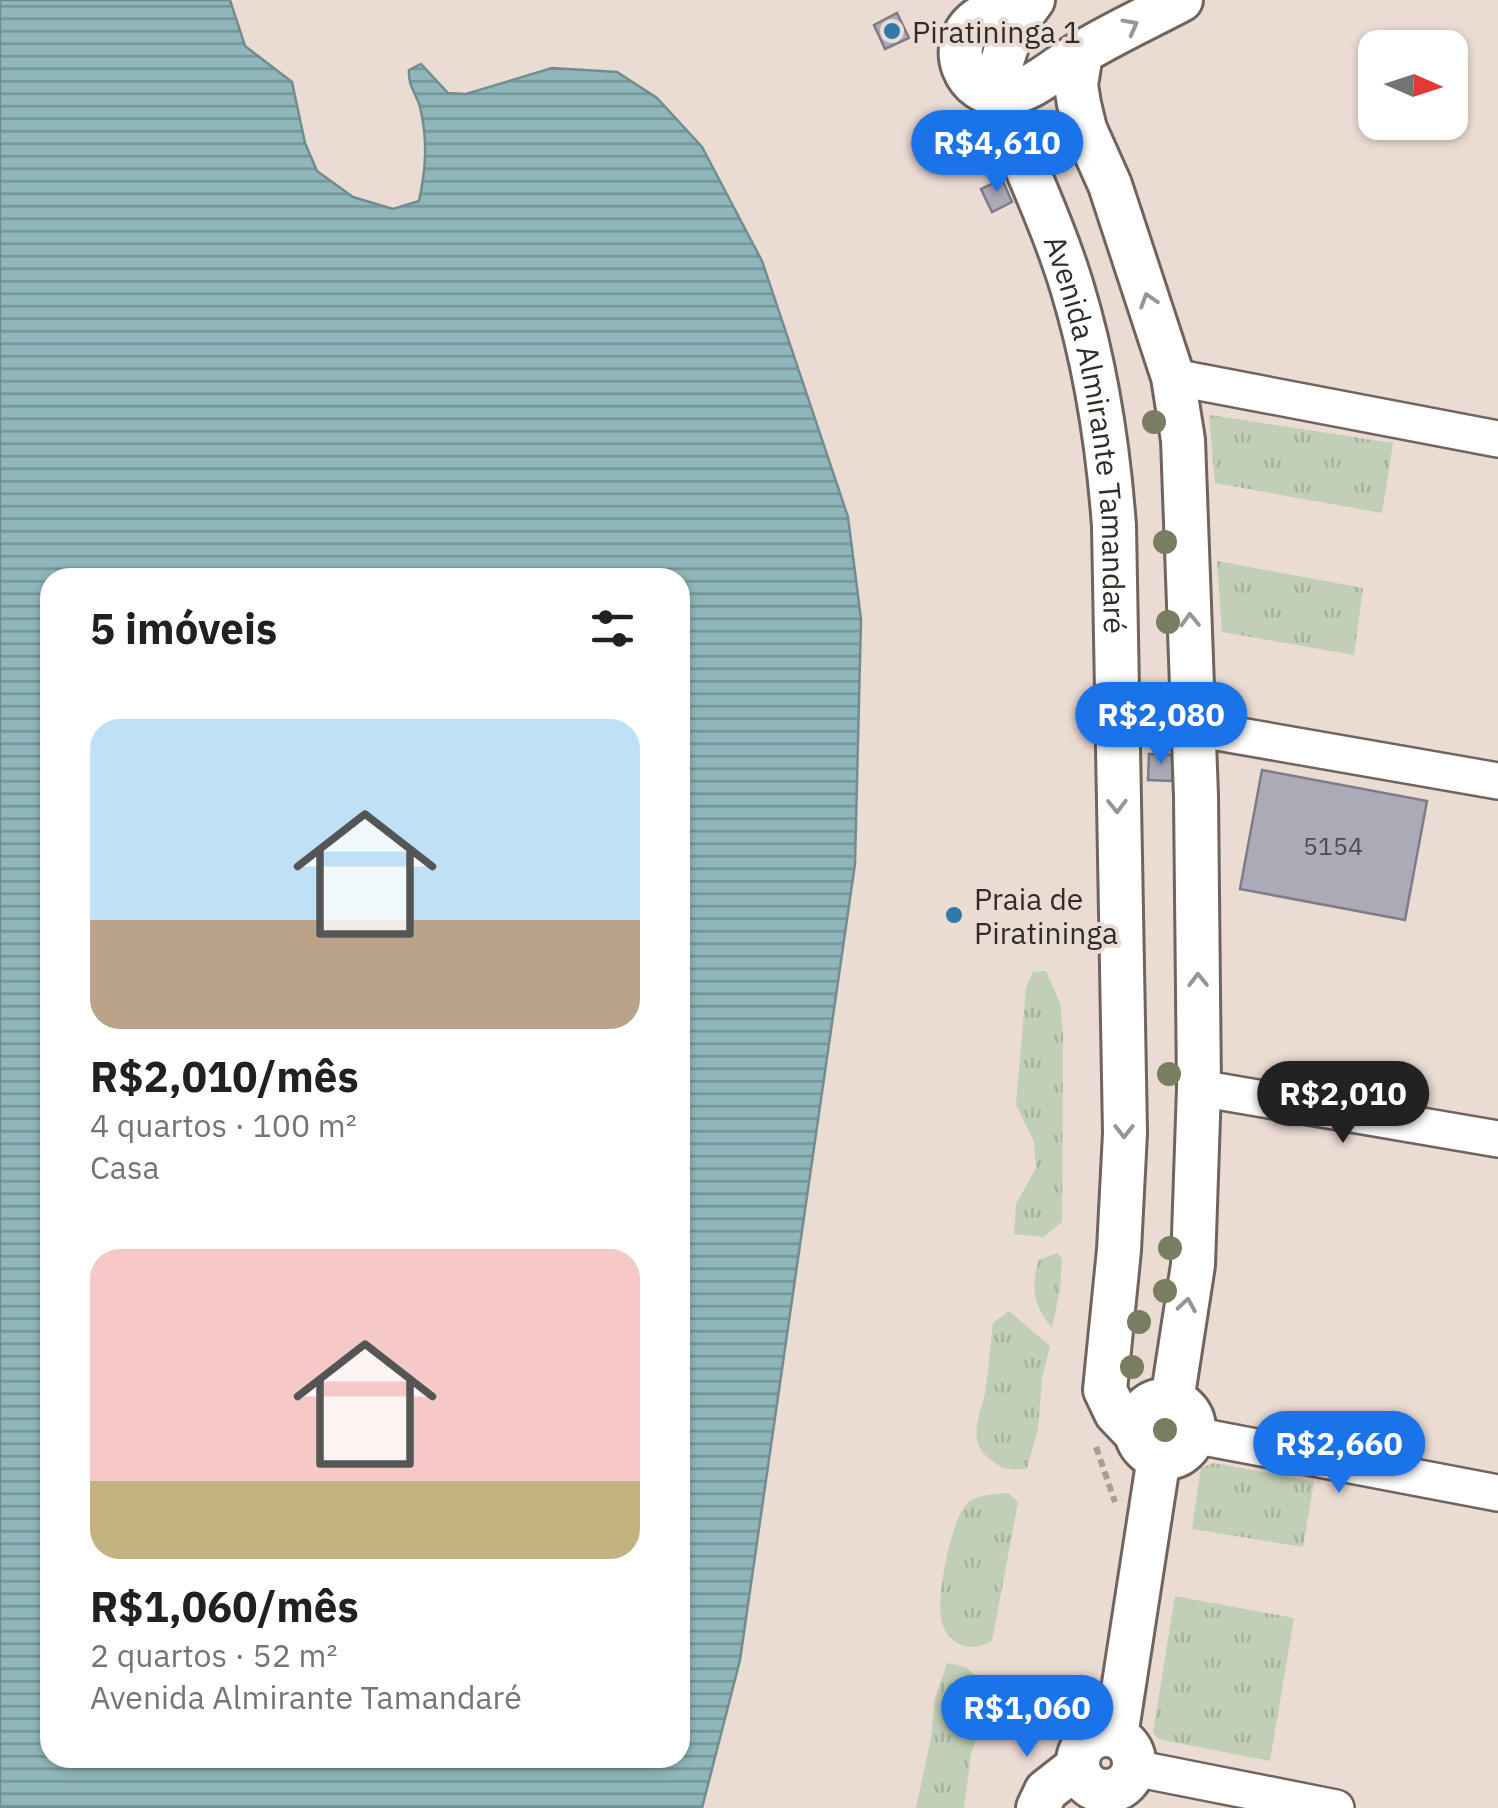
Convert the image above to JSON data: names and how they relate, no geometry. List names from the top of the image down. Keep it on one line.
{"streets":{"street":["Avenida Almirante Tamandaré"]},"places":["Piratininga 1","Praia de Piratininga"],"house_numbers":["5154"],"north":"right","page":{"price":["R$4,610","R$2,080","R$2,010","R$2,660","R$1,060"],"heading":"5 imóveis","list":[{"name":"R$2,010/mês","note":"4 quartos · 100 m² · Casa"},{"name":"R$1,060/mês","note":"2 quartos · 52 m² · Avenida Almirante Tamandaré"}]}}
